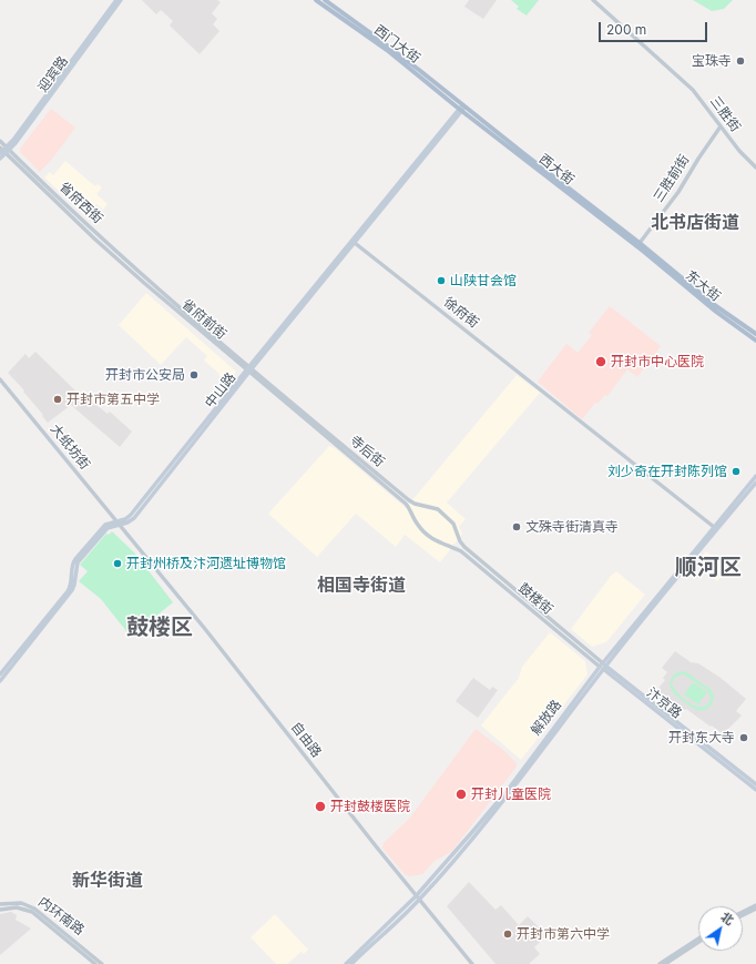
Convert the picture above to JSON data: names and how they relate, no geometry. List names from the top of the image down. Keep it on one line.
{"streets":{"main road":["西门大街","迎宾路","西大街","东大街","中山路","汴京路","解放路"],"street":["三胜街","三胜前街","省府西街","徐府街","省府前街","大纸坊街","寺后街","鼓楼街","自由路","内环南路"]},"crossings":[["西门大街","西大街"],["西门大街","中山路"],["迎宾路","省府西街"],["三胜街","三胜前街"],["西大街","三胜前街"],["西大街","东大街"],["西大街","中山路"],["三胜前街","东大街"],["省府西街","省府前街"],["徐府街","中山路"],["徐府街","解放路"],["省府前街","中山路"],["省府前街","寺后街"],["中山路","大纸坊街"],["中山路","寺后街"],["大纸坊街","自由路"],["寺后街","鼓楼街"],["鼓楼街","汴京路"],["鼓楼街","解放路"],["汴京路","解放路"],["解放路","自由路"]],"districts":["北书店街道","顺河区","相国寺街道","鼓楼区","新华街道"],"places":["宝珠寺","山陕甘会馆","开封市中心医院","开封市公安局","开封市第五中学","刘少奇在开封陈列馆","文殊寺街清真寺","开封州桥及汴河遗址博物馆","开封东大寺","开封儿童医院","开封鼓楼医院","开封市第六中学"],"scale_bar":"200 m","north":"top right"}
